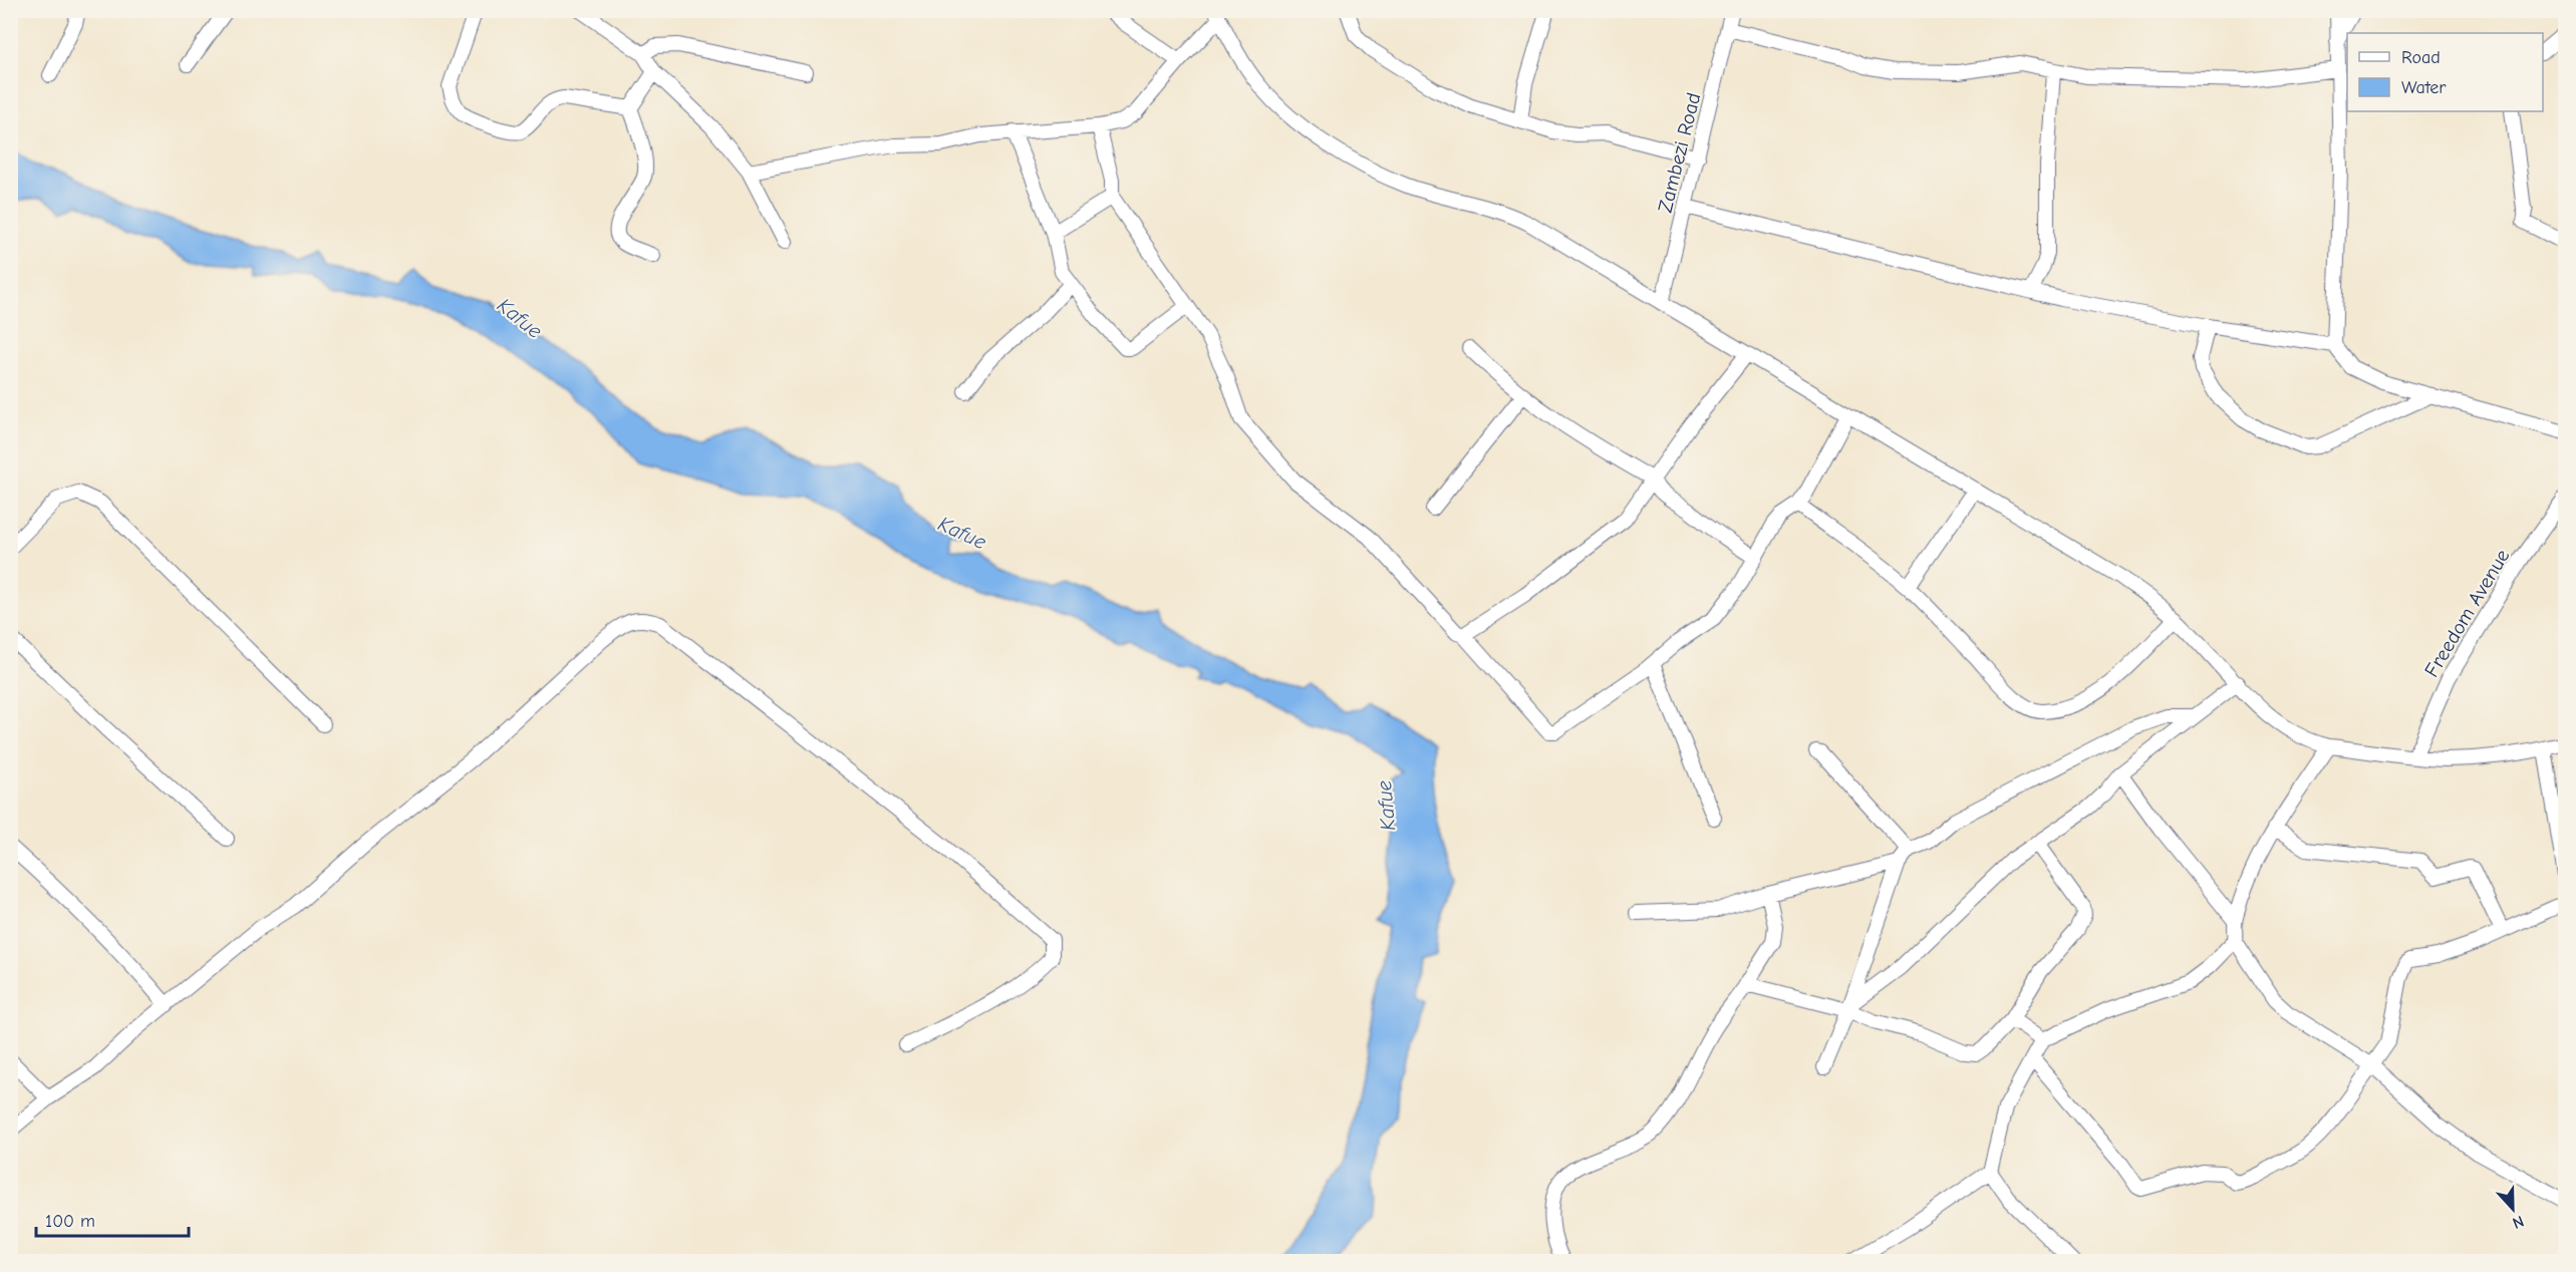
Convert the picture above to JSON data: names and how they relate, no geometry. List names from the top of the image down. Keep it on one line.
{"streets":{"street":["Zambezi Road","Freedom Avenue"]},"water":["Kafue"],"legend":["Road","Water"],"scale_bar":"100 m","north":"bottom"}
